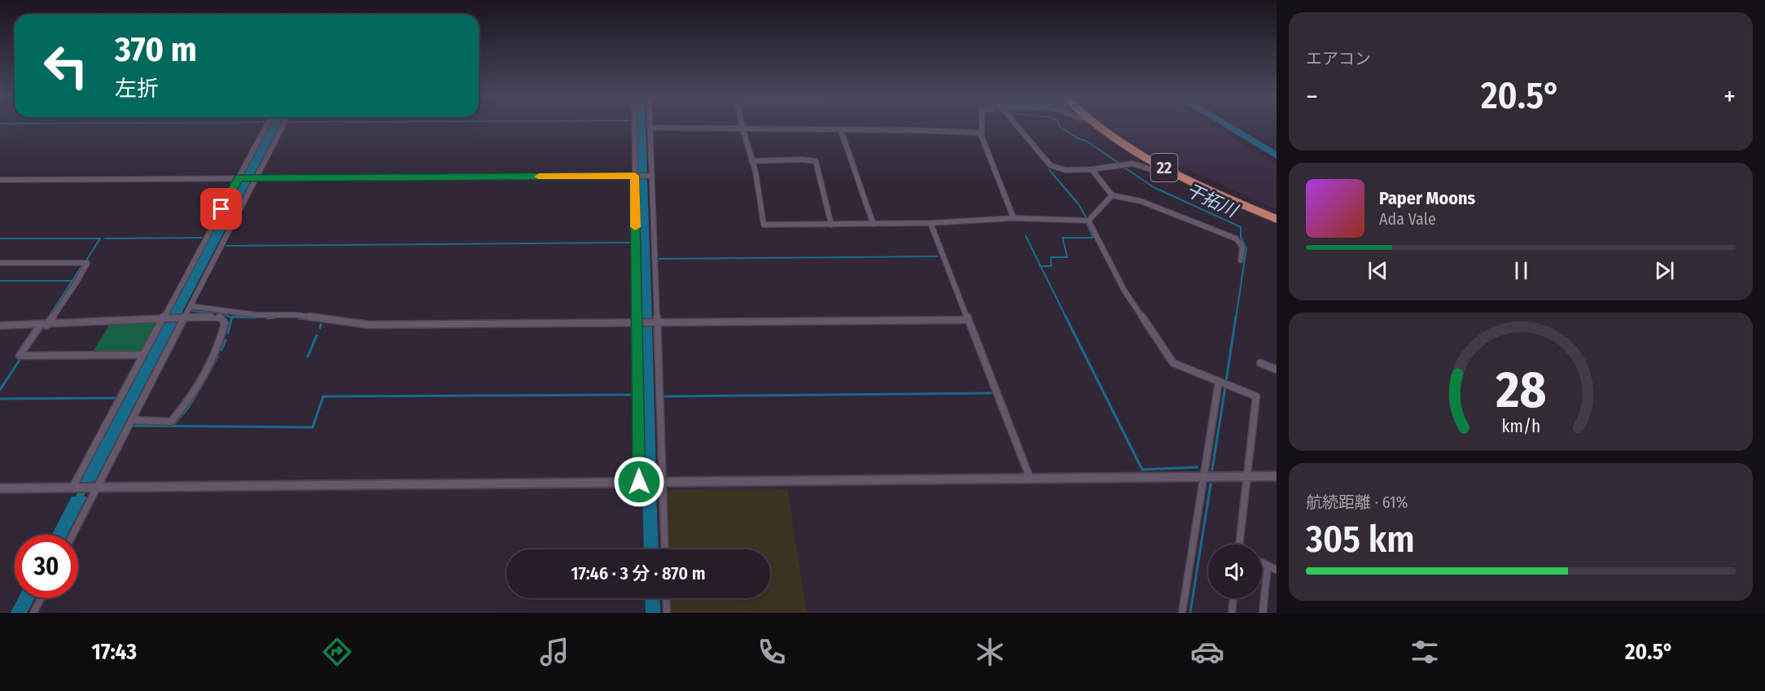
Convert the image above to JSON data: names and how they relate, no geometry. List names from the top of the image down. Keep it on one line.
{"streets":{"main road":["22"]},"water":["干拓川"],"page":{"tile":["エアコン",["航続距離 · 61%","305 km"]],"turn":["370 m","左折"],"heat":["−","20.5°","+"],"song":["Paper Moons","Ada Vale"],"limit":"30","trip":"17:46 · 3 分 · 870 m","tabs":["17:43","20.5°"],"gauge":["28","km/h"]}}
